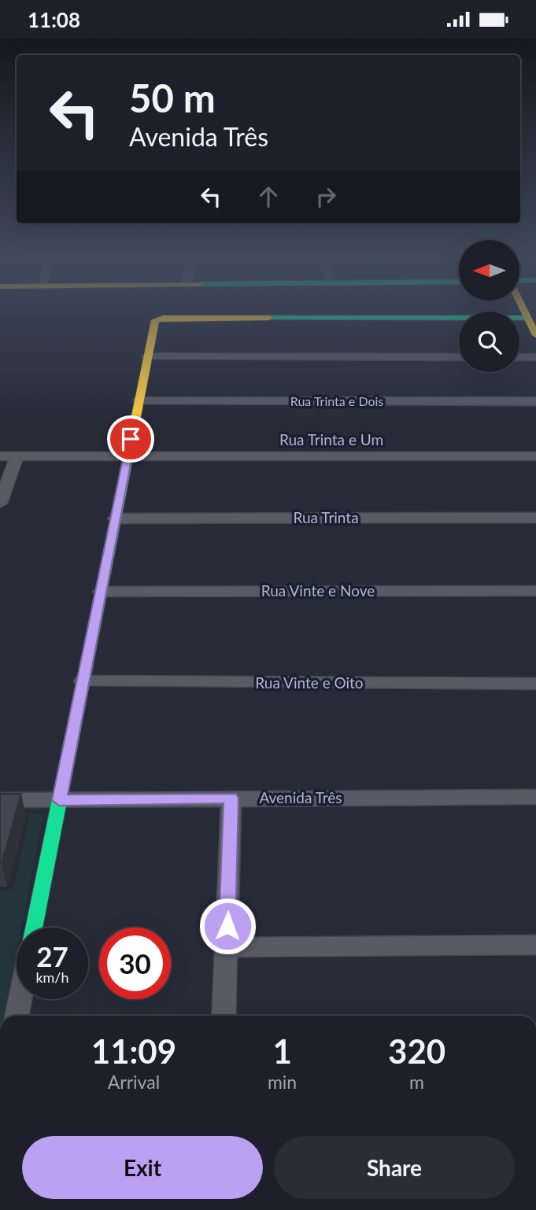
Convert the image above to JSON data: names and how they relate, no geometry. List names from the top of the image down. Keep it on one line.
{"streets":{"street":["Rua Trinta e Dois","Rua Trinta e Um","Rua Trinta","Rua Vinte e Nove","Rua Vinte e Oito","Avenida Três"]},"north":"left","page":{"status":"11:08","turn":["50 m","Avenida Três"],"speed":"27 km/h","limit":"30","eta":["11:09","Arrival","1","min","320","m"],"buttons":["Exit","Share"]}}
